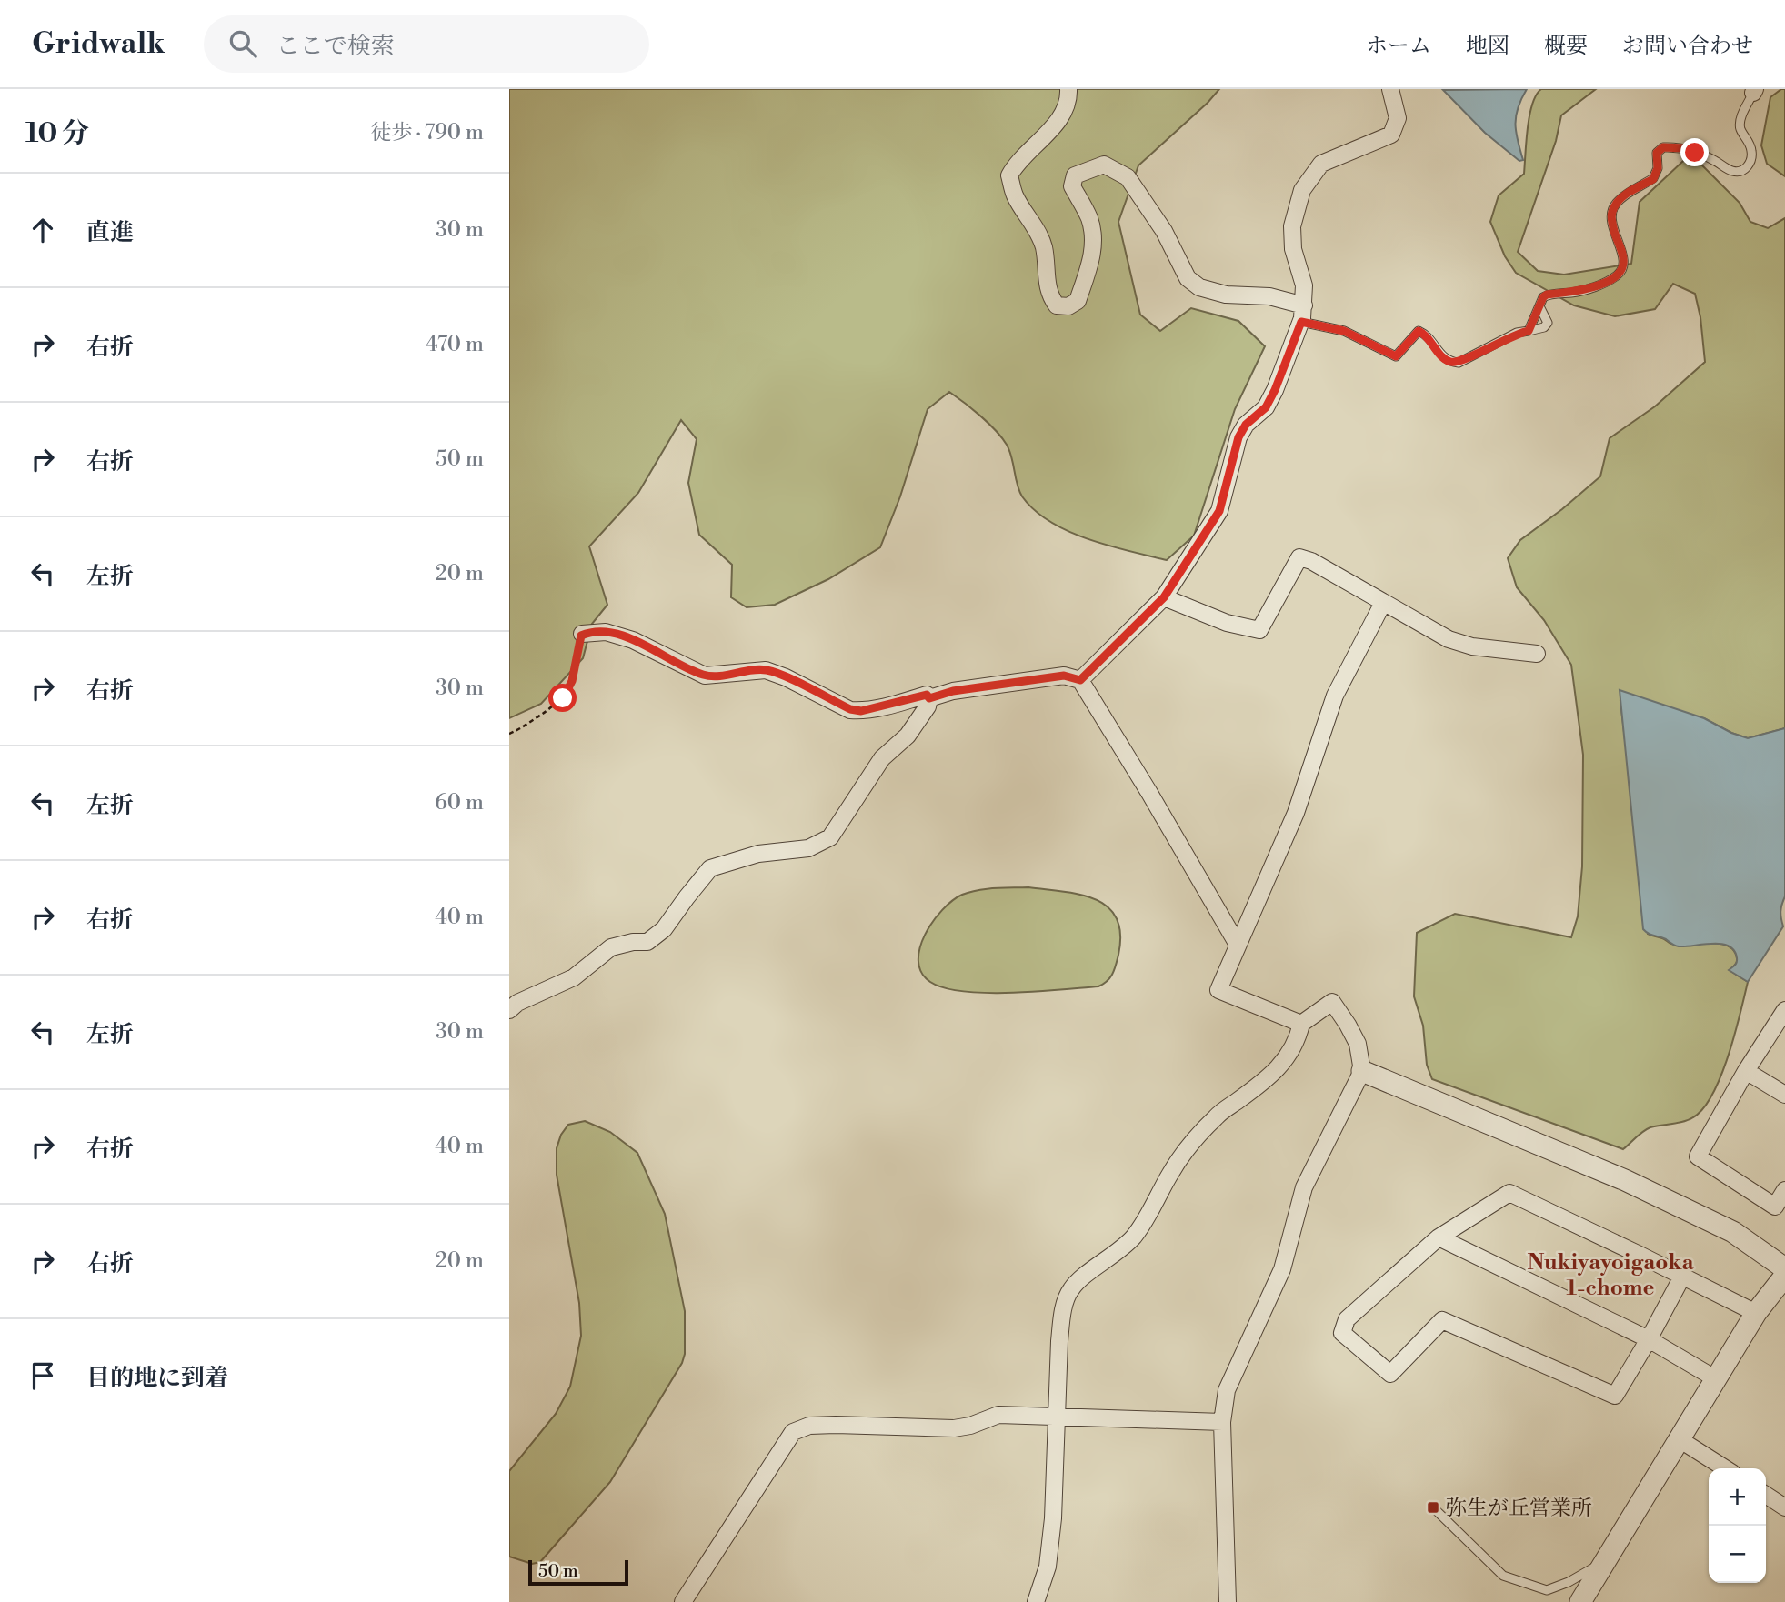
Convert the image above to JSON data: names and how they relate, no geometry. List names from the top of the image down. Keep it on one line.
{"districts":["Nukiyayoigaoka 1-chome"],"places":{"transit":["弥生が丘営業所"]},"scale_bar":"50 m","page":{"header":"Gridwalk","search":"ここで検索","nav":["ホーム","地図","概要","お問い合わせ"],"heading":["10 分","徒歩 · 790 m"],"list":[["直進","30 m"],["右折","470 m"],["右折","50 m"],["左折","20 m"],["右折","30 m"],["左折","60 m"],["右折","40 m"],["左折","30 m"],["右折","40 m"],["右折","20 m"],"目的地に到着"],"map_buttons":["+","−"],"scale":"50 m"}}
